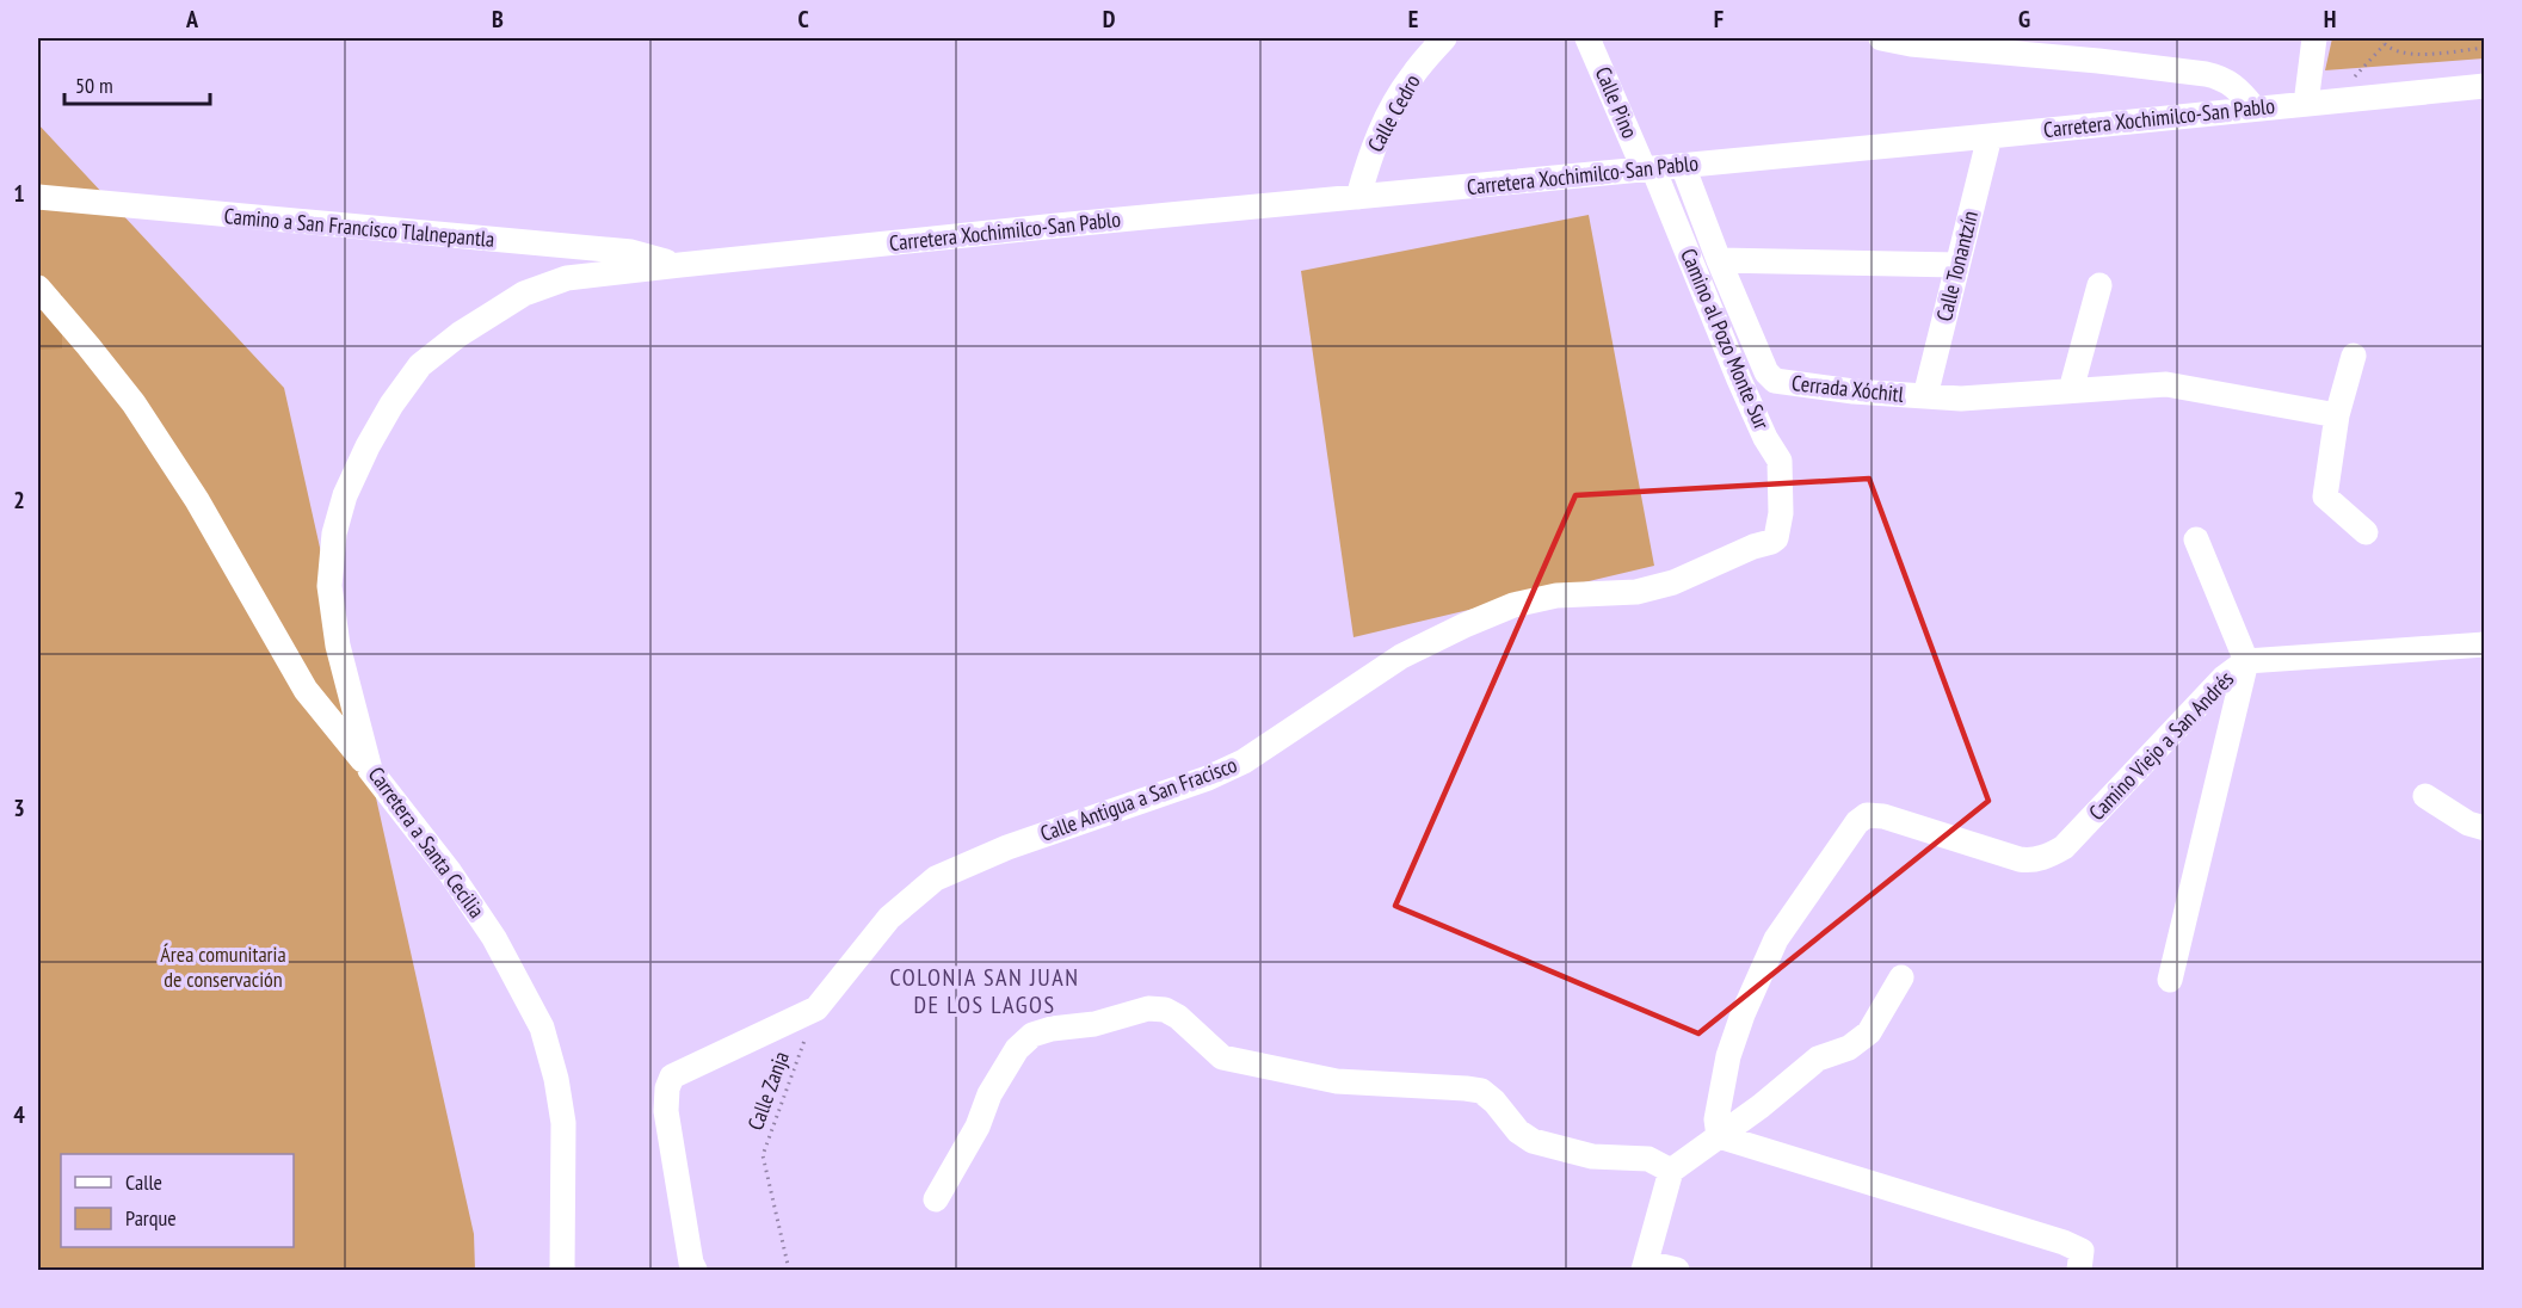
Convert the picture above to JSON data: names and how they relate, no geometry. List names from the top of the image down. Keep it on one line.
{"streets":{"street":["Calle Pino","Calle Cedro","Carretera Xochimilco-San Pablo","Camino a San Francisco Tlalnepantla","Calle Tonantzín","Camino al Pozo Monte Sur","Cerrada Xóchitl","Camino Viejo a San Andrés","Calle Antigua a San Fracisco","Carretera a Santa Cecilia"],"path":["Calle Zanja"]},"crossings":[["Calle Pino","Carretera Xochimilco-San Pablo"],["Calle Pino","Camino al Pozo Monte Sur"],["Calle Cedro","Carretera Xochimilco-San Pablo"],["Carretera Xochimilco-San Pablo","Camino a San Francisco Tlalnepantla"],["Carretera Xochimilco-San Pablo","Calle Tonantzín"],["Carretera Xochimilco-San Pablo","Camino al Pozo Monte Sur"],["Carretera Xochimilco-San Pablo","Cerrada Xóchitl"],["Carretera Xochimilco-San Pablo","Carretera a Santa Cecilia"],["Camino a San Francisco Tlalnepantla","Carretera a Santa Cecilia"],["Calle Tonantzín","Cerrada Xóchitl"],["Camino al Pozo Monte Sur","Calle Antigua a San Fracisco"],["Calle Antigua a San Fracisco","Calle Zanja"]],"districts":["COLONIA SAN JUAN DE LOS LAGOS"],"parks":["Área comunitaria de conservación"],"legend":["Calle","Parque"],"scale_bar":"50 m","grid":{"columns":["A","B","C","D","E","F","G","H"],"rows":["1","2","3","4"]}}
